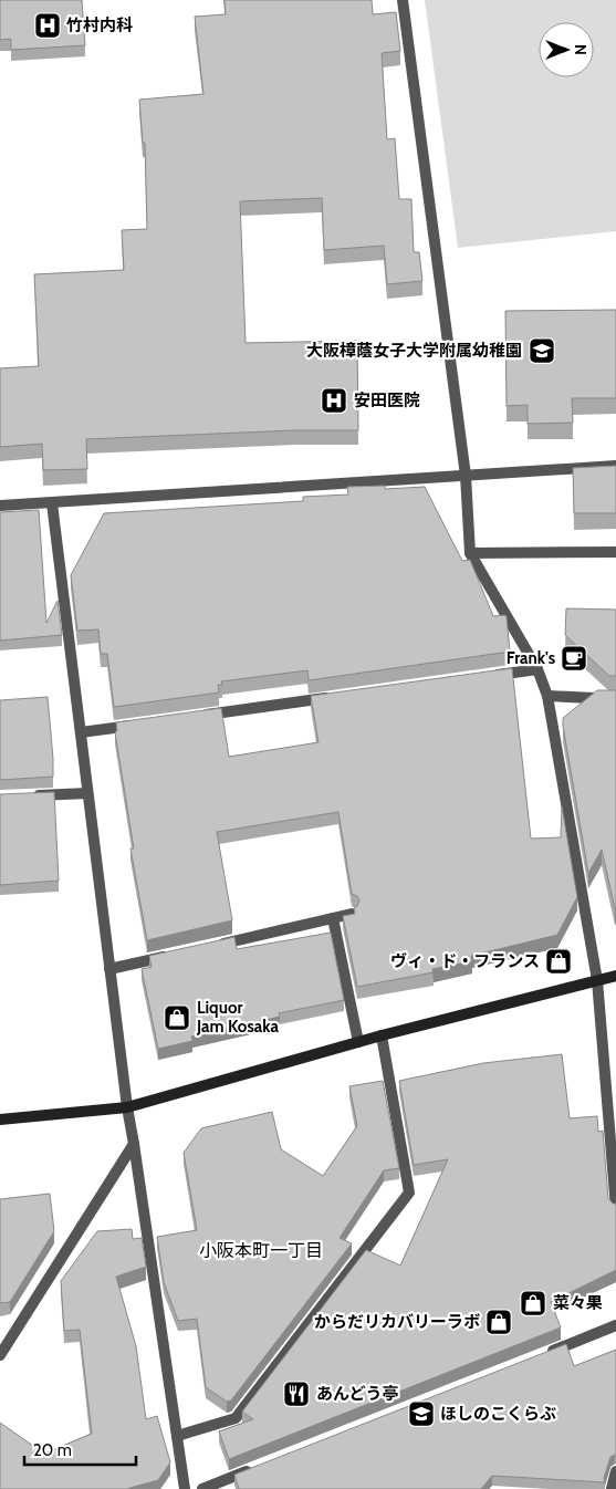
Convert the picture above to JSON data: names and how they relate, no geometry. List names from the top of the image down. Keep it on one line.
{"districts":["小阪本町一丁目"],"places":{"hospital":["竹村内科","安田医院"],"school or university":["大阪樟蔭女子大学附属幼稚園","ほしのこくらぶ"],"cafe":["Frank's"],"shop":["ヴィ・ド・フランス","Liquor Jam Kosaka","菜々果","からだリカバリーラボ"],"restaurant":["あんどう亭"]},"scale_bar":"20 m","north":"right"}
